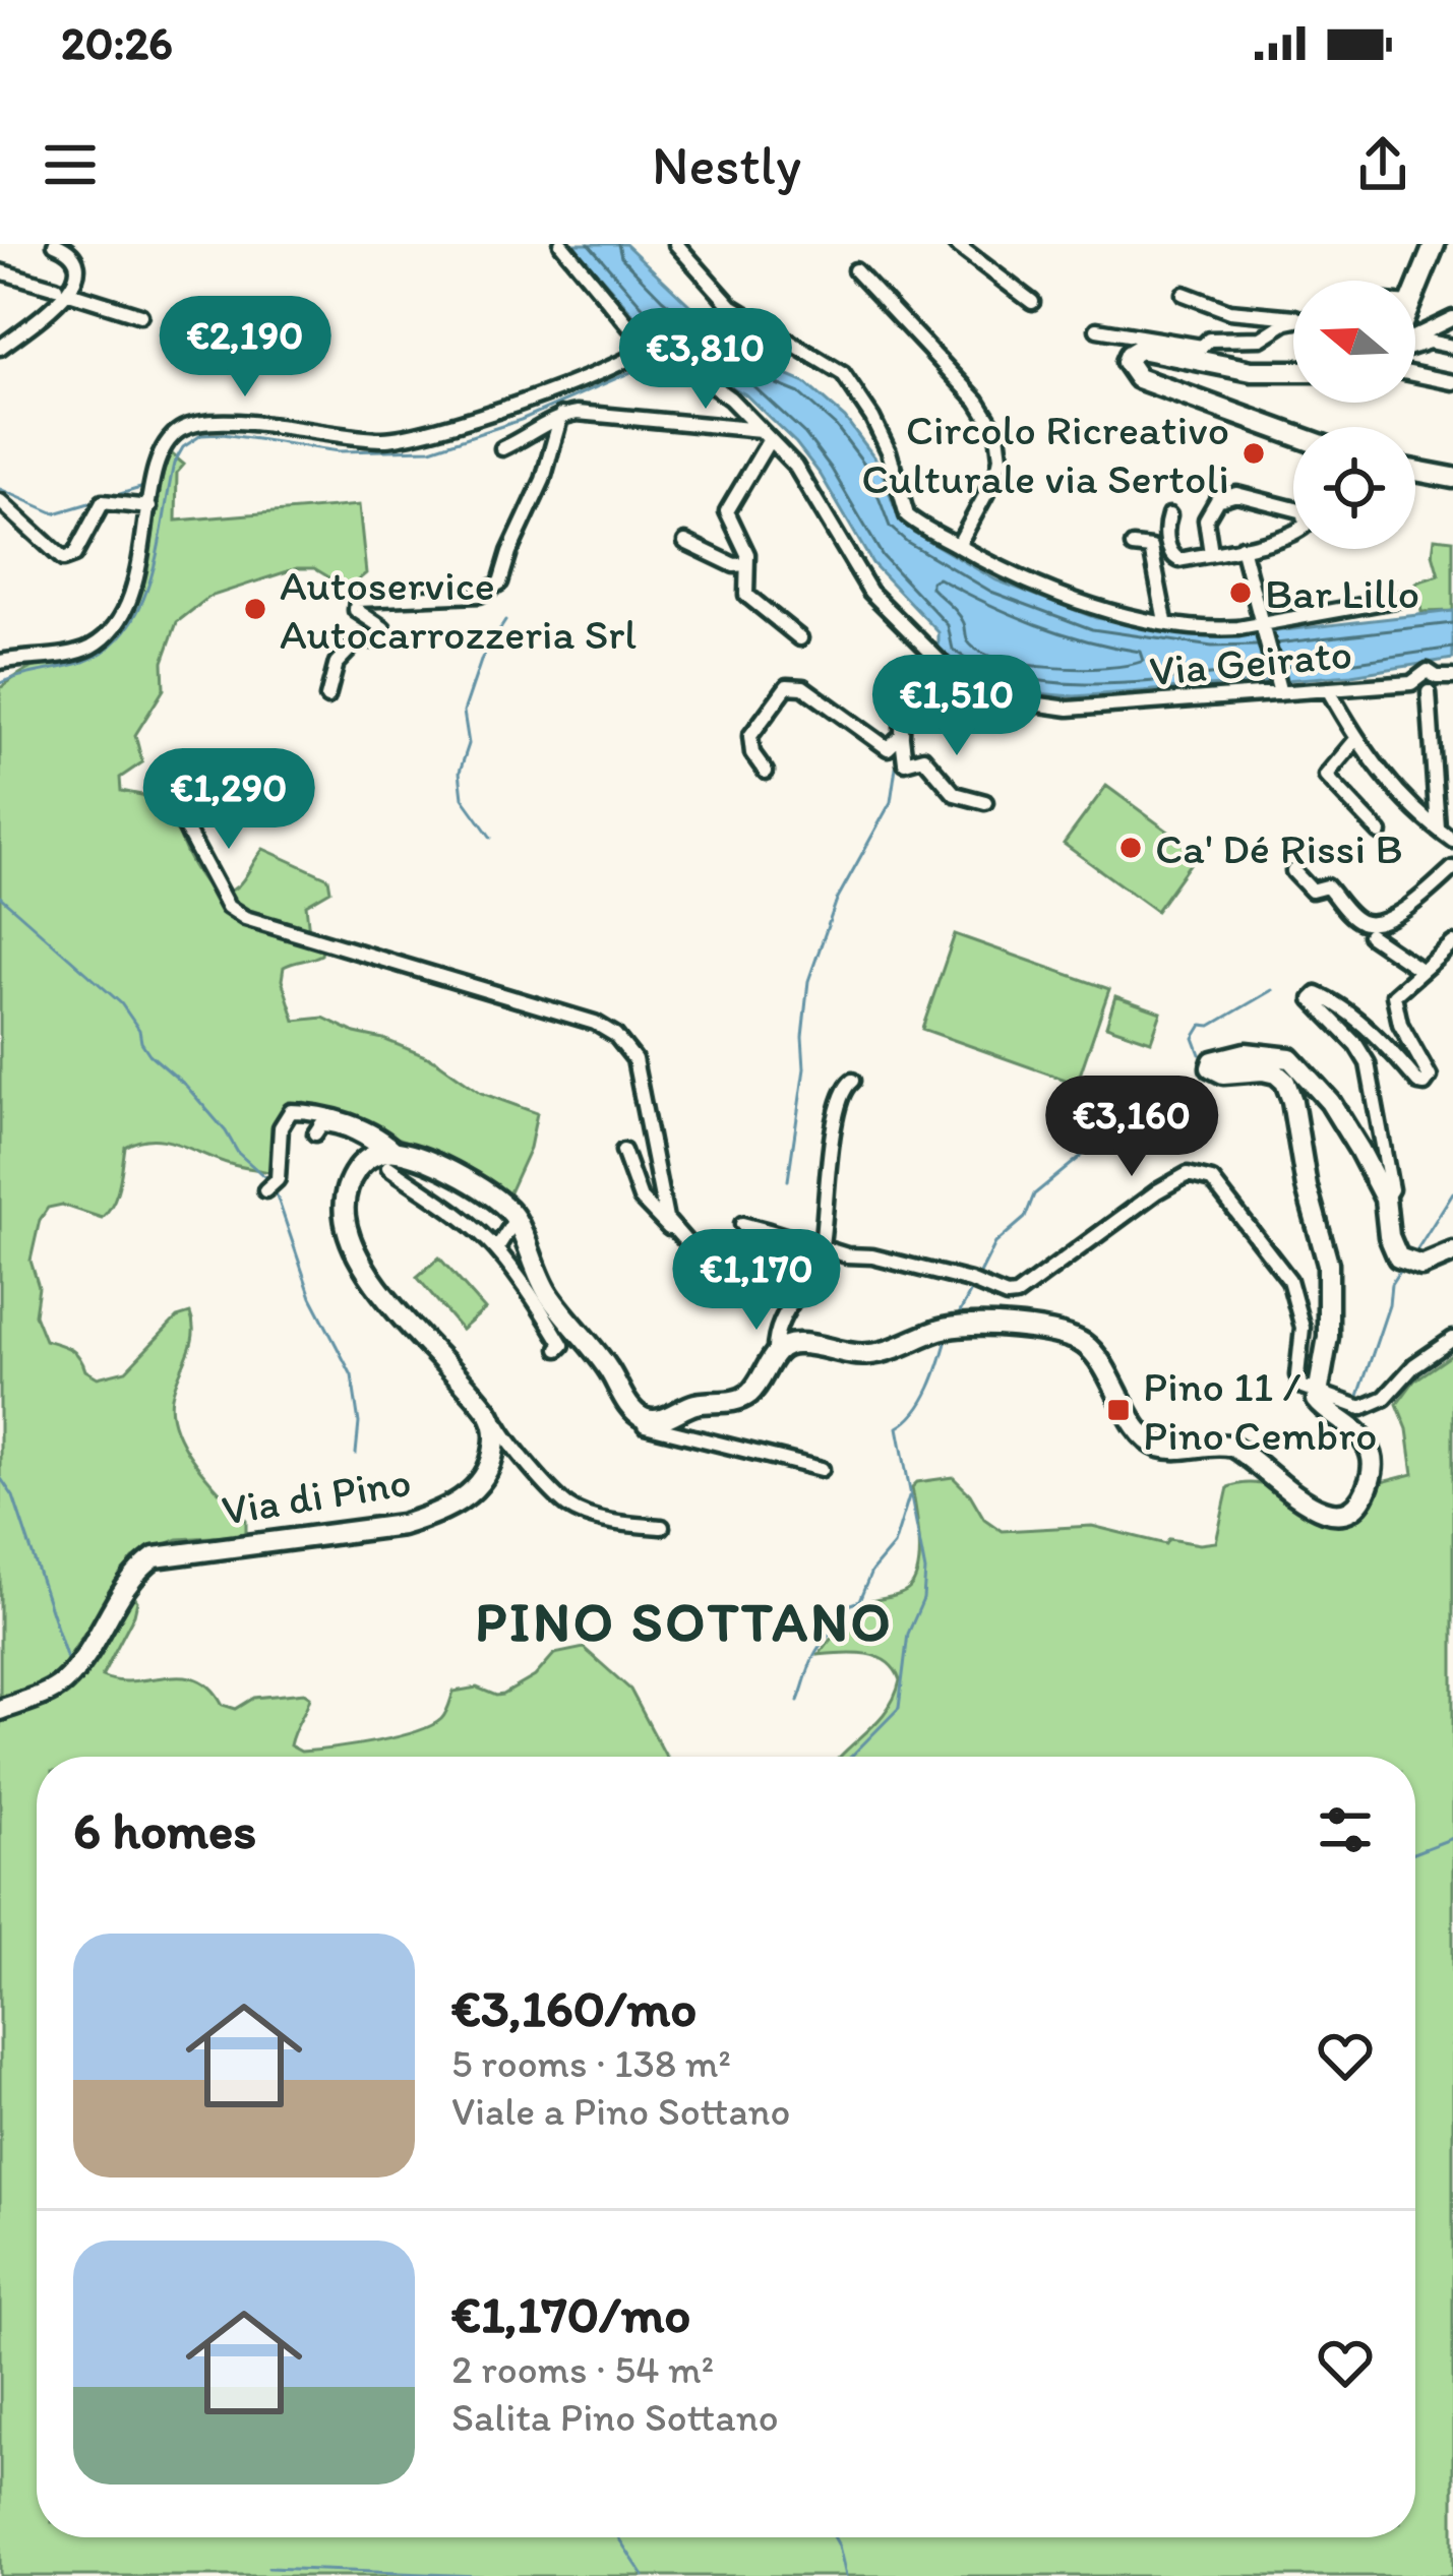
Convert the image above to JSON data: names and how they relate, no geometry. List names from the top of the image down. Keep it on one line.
{"streets":{"street":["Via Geirato","Via di Pino"]},"districts":["PINO SOTTANO"],"places":{"other":["Circolo Ricreativo Culturale via Sertoli","Bar Lillo","Autoservice Autocarrozzeria Srl","Ca' Dé Rissi B"],"transit":["Pino 11 / Pino Cembro"]},"north":"left","page":{"status":"20:26","header":"Nestly","price":["€2,190","€3,810","€1,510","€1,290","€3,160","€1,170"],"heading":"6 homes","list":[{"name":"€3,160/mo","note":"5 rooms · 138 m² · Viale a Pino Sottano"},{"name":"€1,170/mo","note":"2 rooms · 54 m² · Salita Pino Sottano"}]}}
